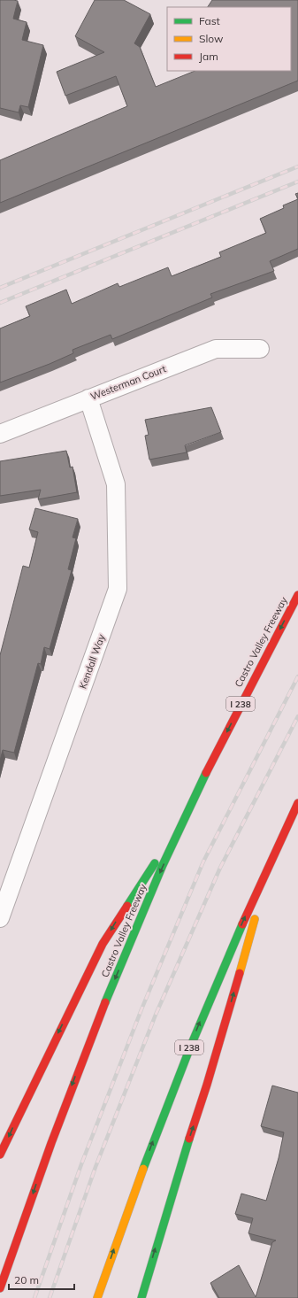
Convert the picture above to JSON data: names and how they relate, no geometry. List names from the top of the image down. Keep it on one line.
{"streets":{"highway":["Castro Valley Freeway","I 238"],"street":["Westerman Court","Kendall Way"]},"crossings":[["Westerman Court","Kendall Way"]],"legend":["Fast","Slow","Jam"],"scale_bar":"20 m"}
